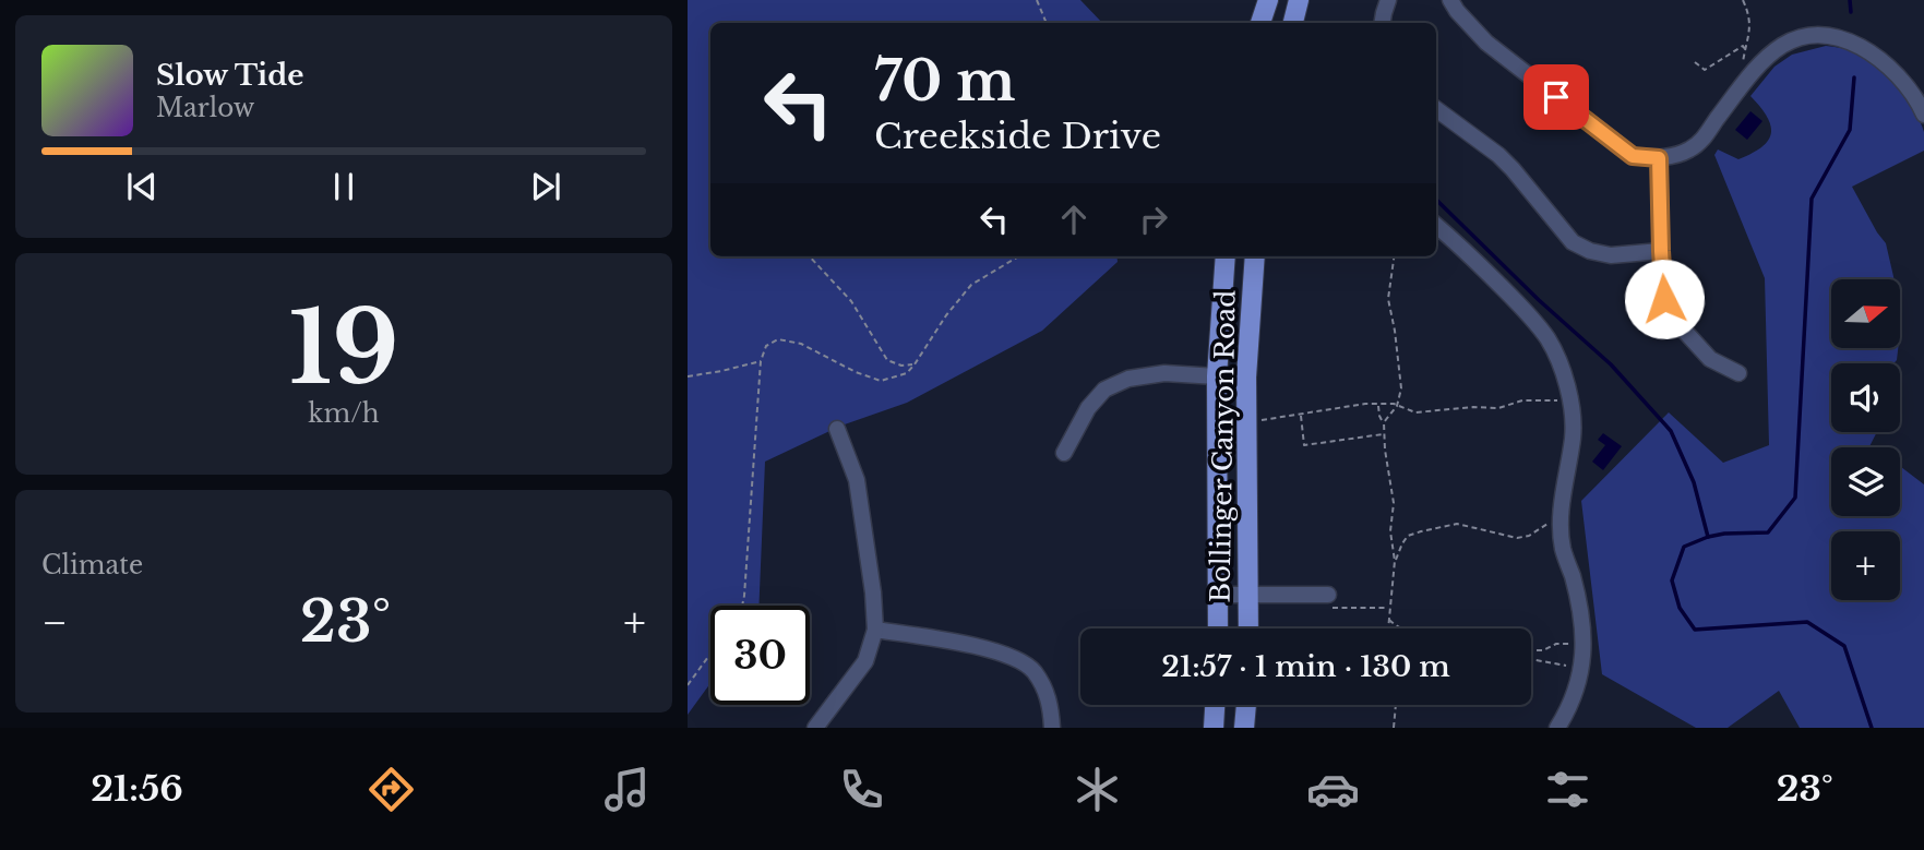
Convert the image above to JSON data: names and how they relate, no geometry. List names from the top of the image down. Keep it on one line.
{"streets":{"main road":["Bollinger Canyon Road"]},"north":"right","page":{"turn":["70 m","Creekside Drive"],"song":["Slow Tide","Marlow"],"tile":[["19","km/h"],"Climate"],"map_buttons":"+","heat":["−","23°","+"],"limit":"30","trip":"21:57 · 1 min · 130 m","tabs":["21:56","23°"]}}
